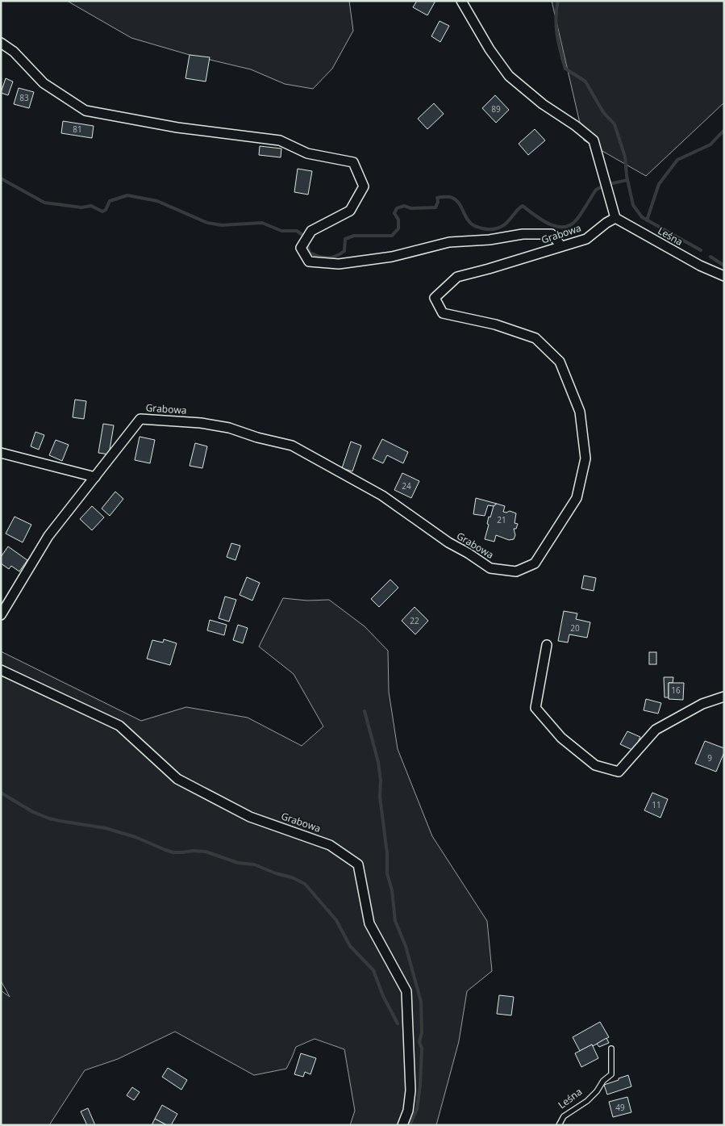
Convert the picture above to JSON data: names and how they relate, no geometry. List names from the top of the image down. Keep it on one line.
{"streets":{"street":["Grabowa","Leśna"]},"crossings":[["Grabowa","Leśna"]],"house_numbers":["83","89","81","24","21","22","20","16","9","11","49"]}
